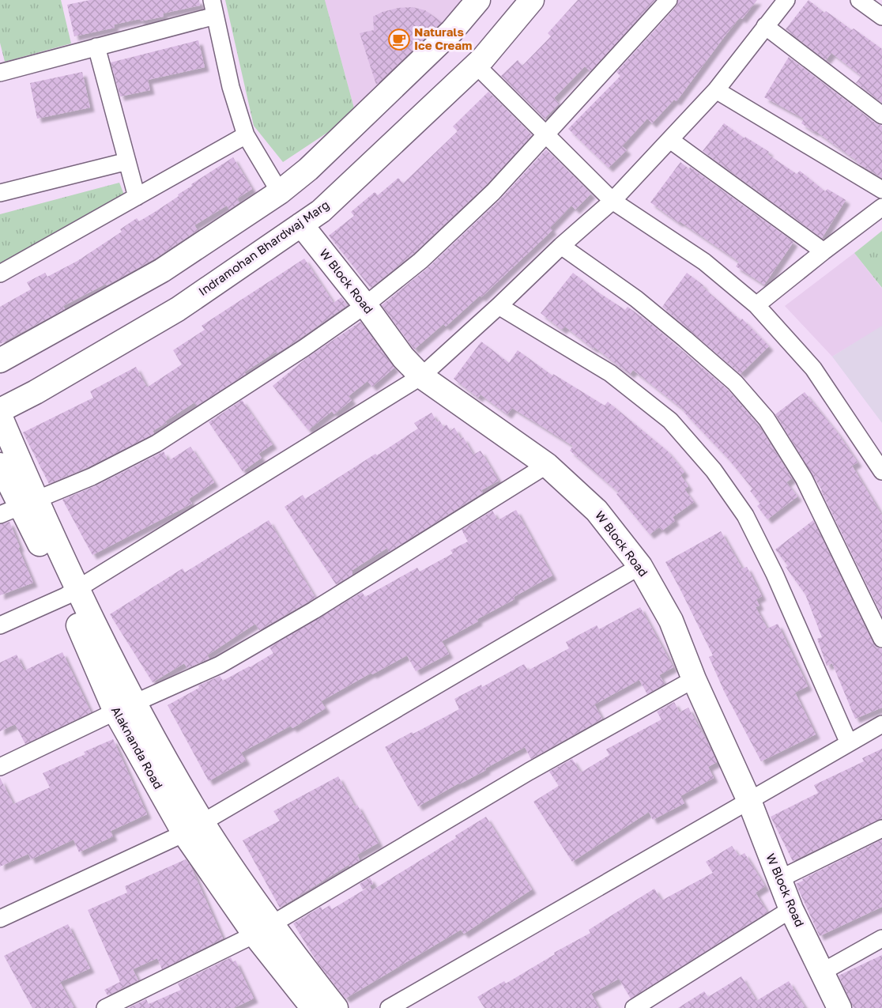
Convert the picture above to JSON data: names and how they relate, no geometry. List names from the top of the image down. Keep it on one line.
{"streets":{"street":["Indramohan Bhardwaj Marg","W Block Road","Alaknanda Road"]},"crossings":[["Indramohan Bhardwaj Marg","W Block Road"]],"places":{"cafe":["Naturals Ice Cream"]}}
